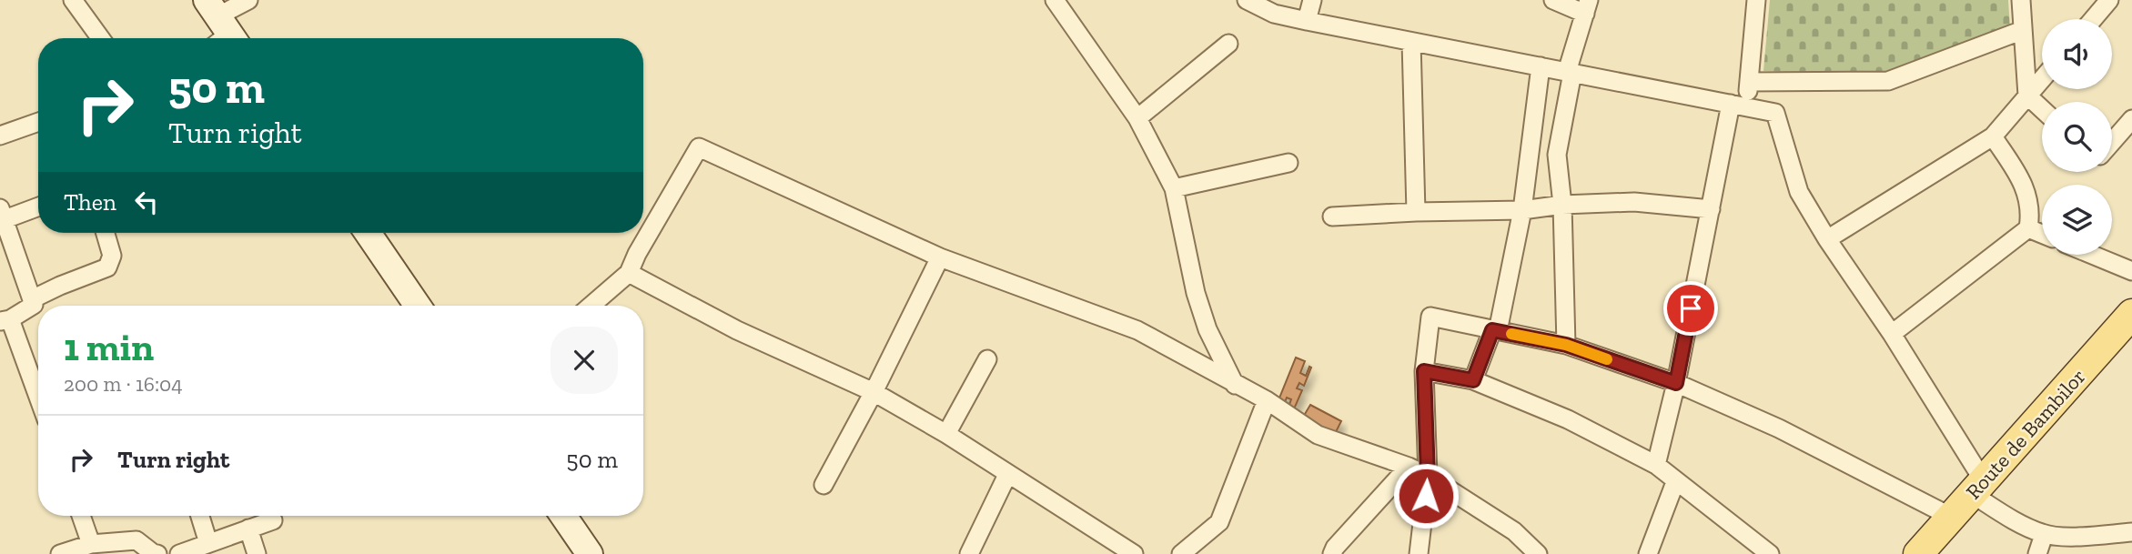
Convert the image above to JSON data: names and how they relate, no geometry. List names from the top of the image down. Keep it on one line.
{"streets":{"main road":["Route de Bambilor"]},"page":{"turn":["50 m","Turn right"],"then":"Then","heading":["1 min","200 m · 16:04"],"list":[{"name":"Turn right","value":"50 m"}]}}
